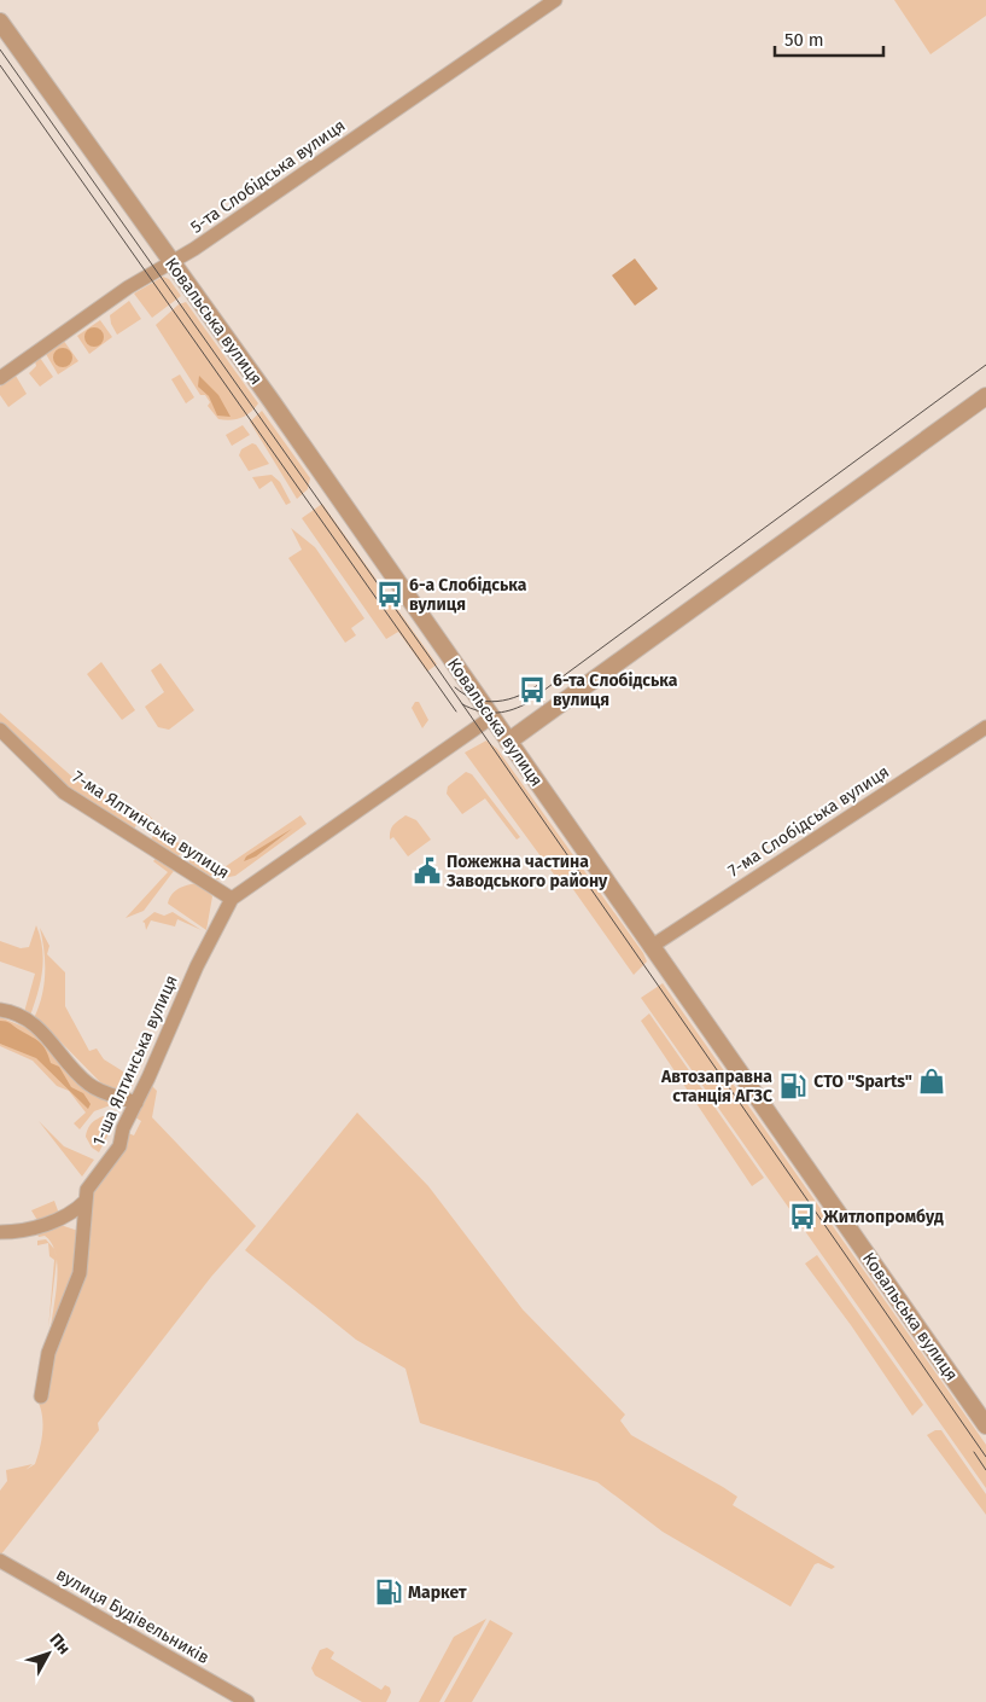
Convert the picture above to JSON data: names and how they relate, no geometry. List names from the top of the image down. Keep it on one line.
{"streets":{"street":["5-та Слобідська вулиця","Ковальська вулиця","7-ма Слобідська вулиця","7-ма Ялтинська вулиця","1-ша Ялтинська вулиця","вулиця Будівельників"]},"crossings":[["5-та Слобідська вулиця","Ковальська вулиця"],["Ковальська вулиця","7-ма Слобідська вулиця"],["7-ма Ялтинська вулиця","1-ша Ялтинська вулиця"]],"places":{"bus stop":["6-а Слобідська вулиця","6-та Слобідська вулиця","Житлопромбуд"],"public building":["Пожежна частина Заводського району"],"shop":["СТО \"Sparts\""],"fuel station":["Автозаправна станція АГЗС","Маркет"]},"scale_bar":"50 m","north":"top right"}
